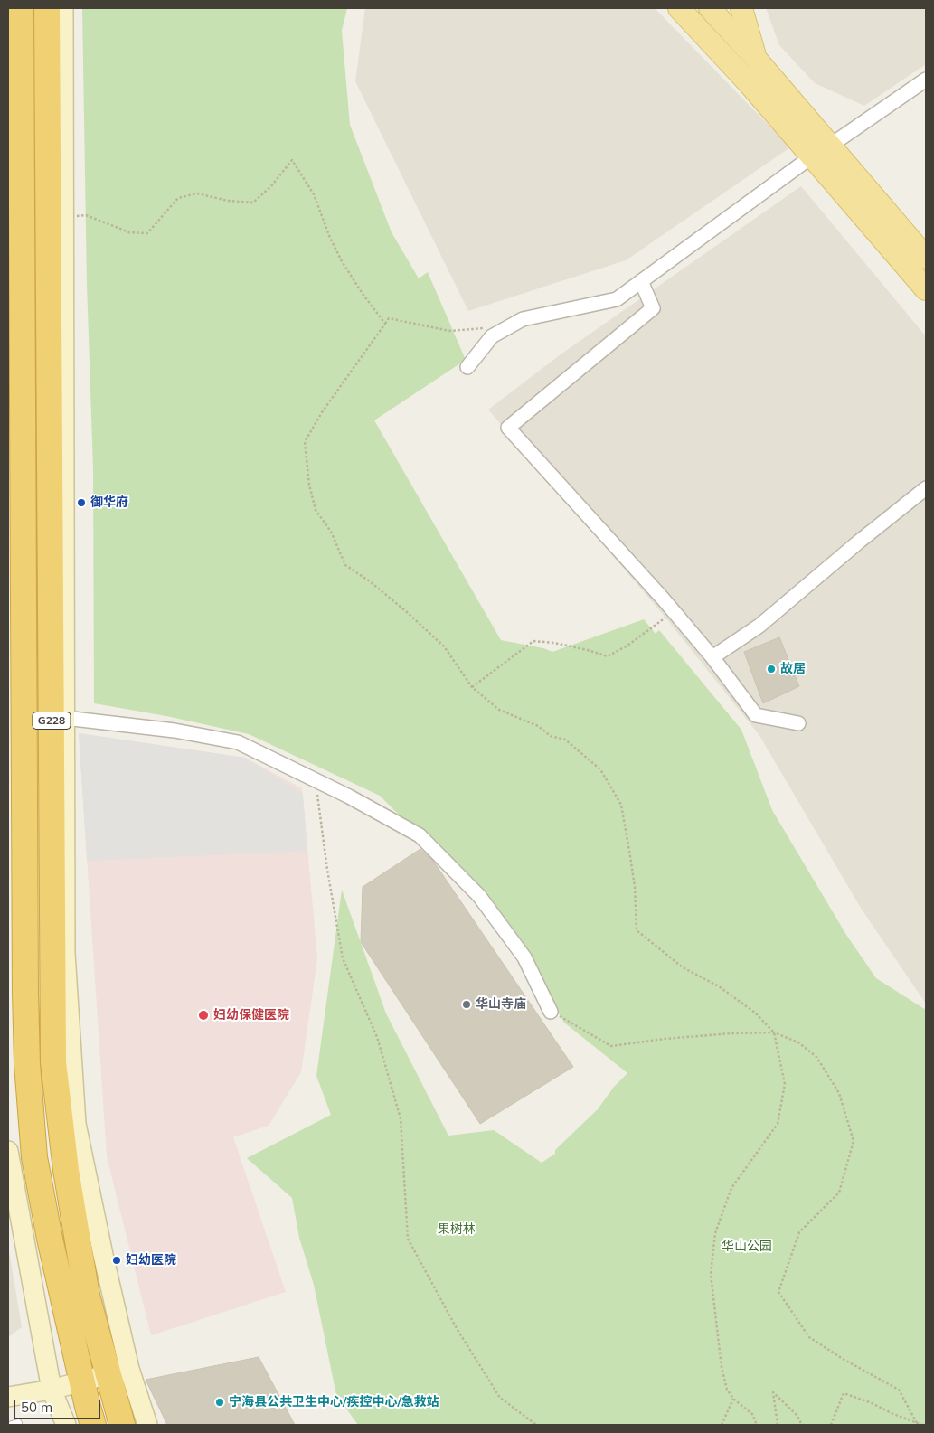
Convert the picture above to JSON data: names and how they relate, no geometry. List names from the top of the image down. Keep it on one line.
{"streets":{"highway":["G228"]},"parks":["果树林","华山公园"],"places":["御华府","故居","华山寺庙","妇幼保健医院","妇幼医院","宁海县公共卫生中心/疾控中心/急救站"],"scale_bar":"50 m"}
